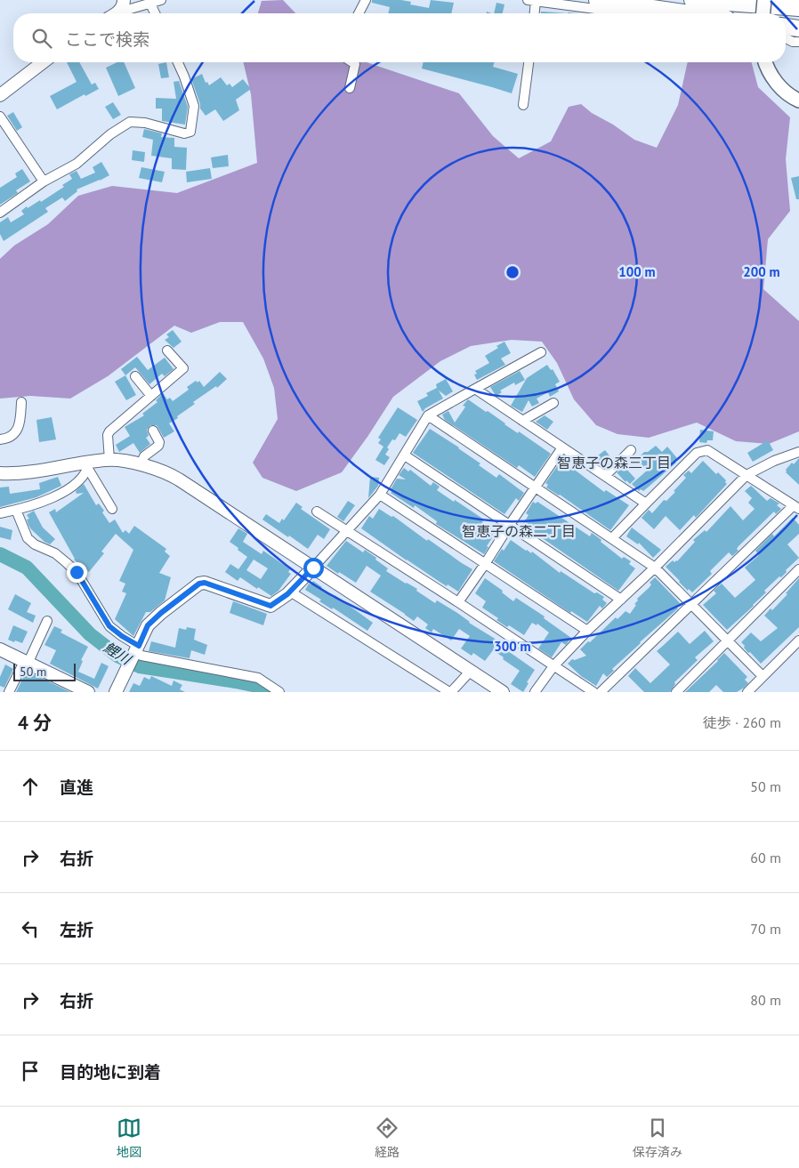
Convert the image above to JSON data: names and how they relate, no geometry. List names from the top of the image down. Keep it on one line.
{"districts":["智恵子の森三丁目","智恵子の森二丁目"],"water":["鯉川"],"scale_bar":"50 m","page":{"search":"ここで検索","scale":"50 m","heading":["4 分","徒歩 · 260 m"],"list":[["直進","50 m"],["右折","60 m"],["左折","70 m"],["右折","80 m"],"目的地に到着"],"nav":["地図","経路","保存済み"]},"rings":["100 m","200 m","300 m"]}
